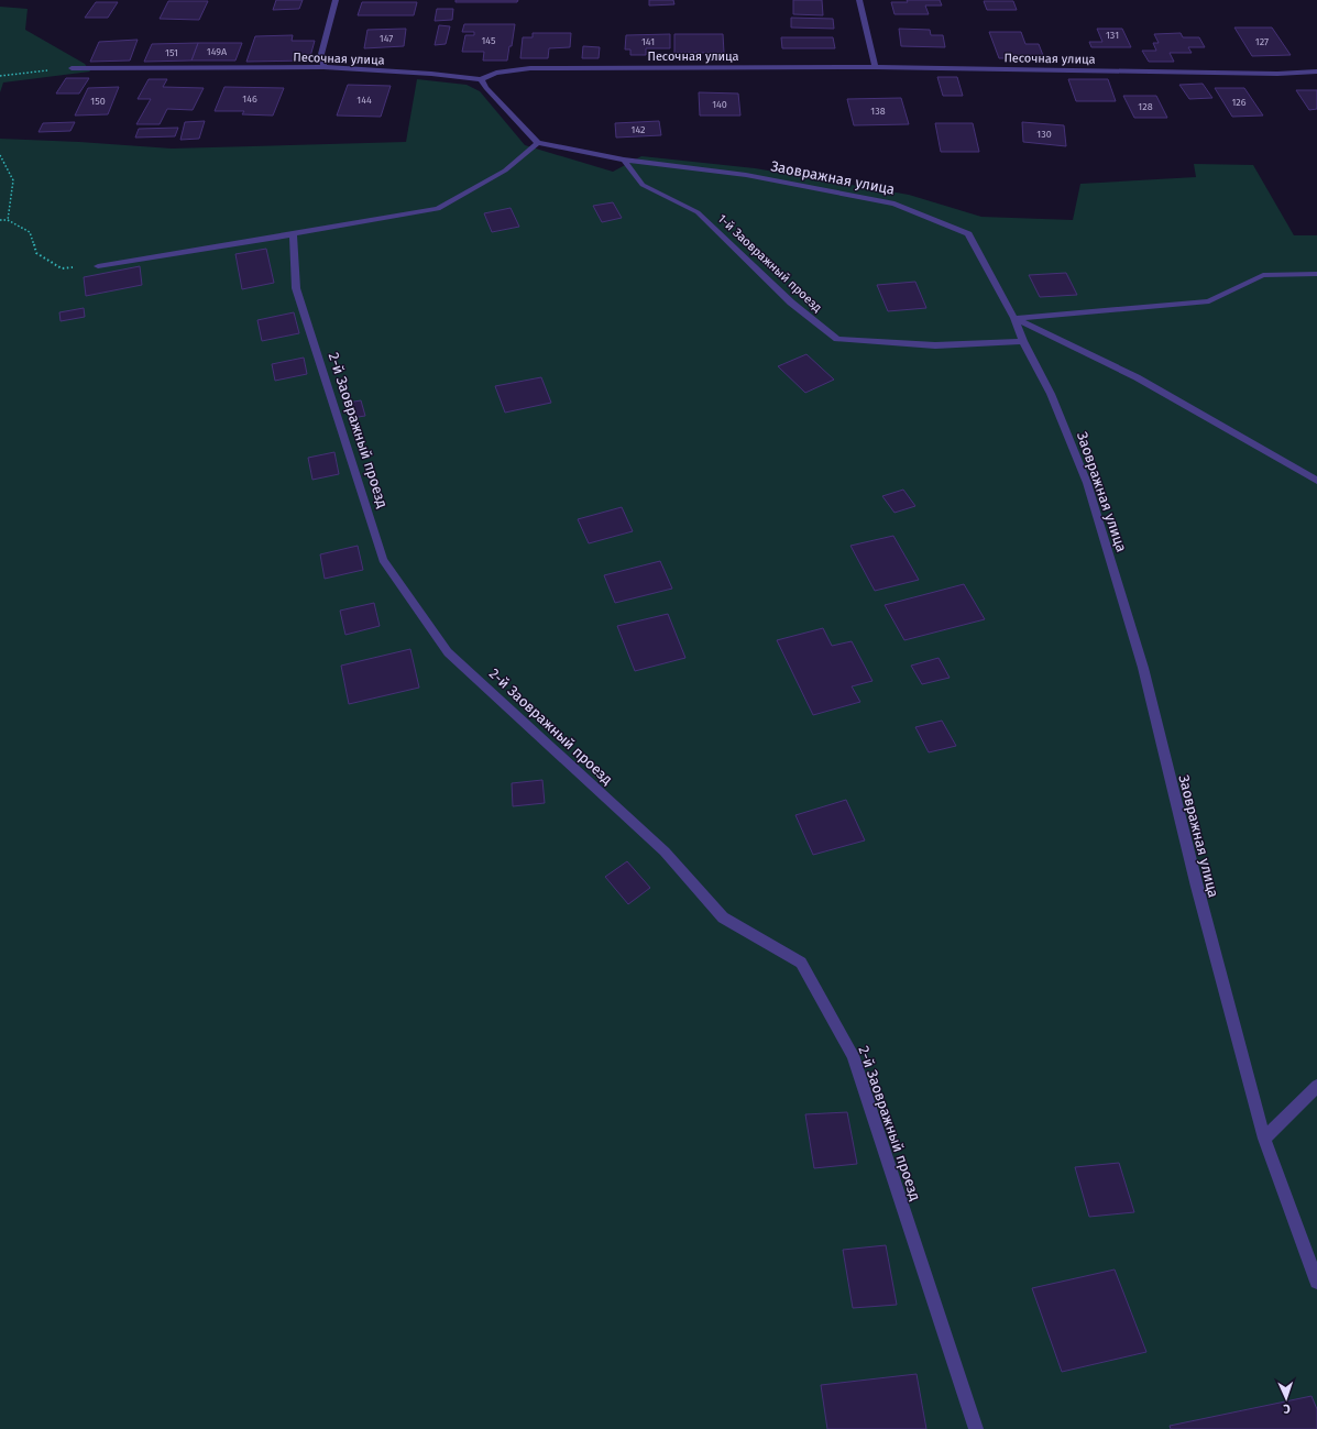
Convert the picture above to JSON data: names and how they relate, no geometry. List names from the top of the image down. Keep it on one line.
{"streets":{"street":["Песочная улица","Заовражная улица","1-й Заовражный проезд","2-й Заовражный проезд"]},"crossings":[["Заовражная улица","1-й Заовражный проезд"]],"house_numbers":["131","147","145","141","127","149А","151","146","144","150","126","140","128","138","142","130"],"north":"bottom"}
